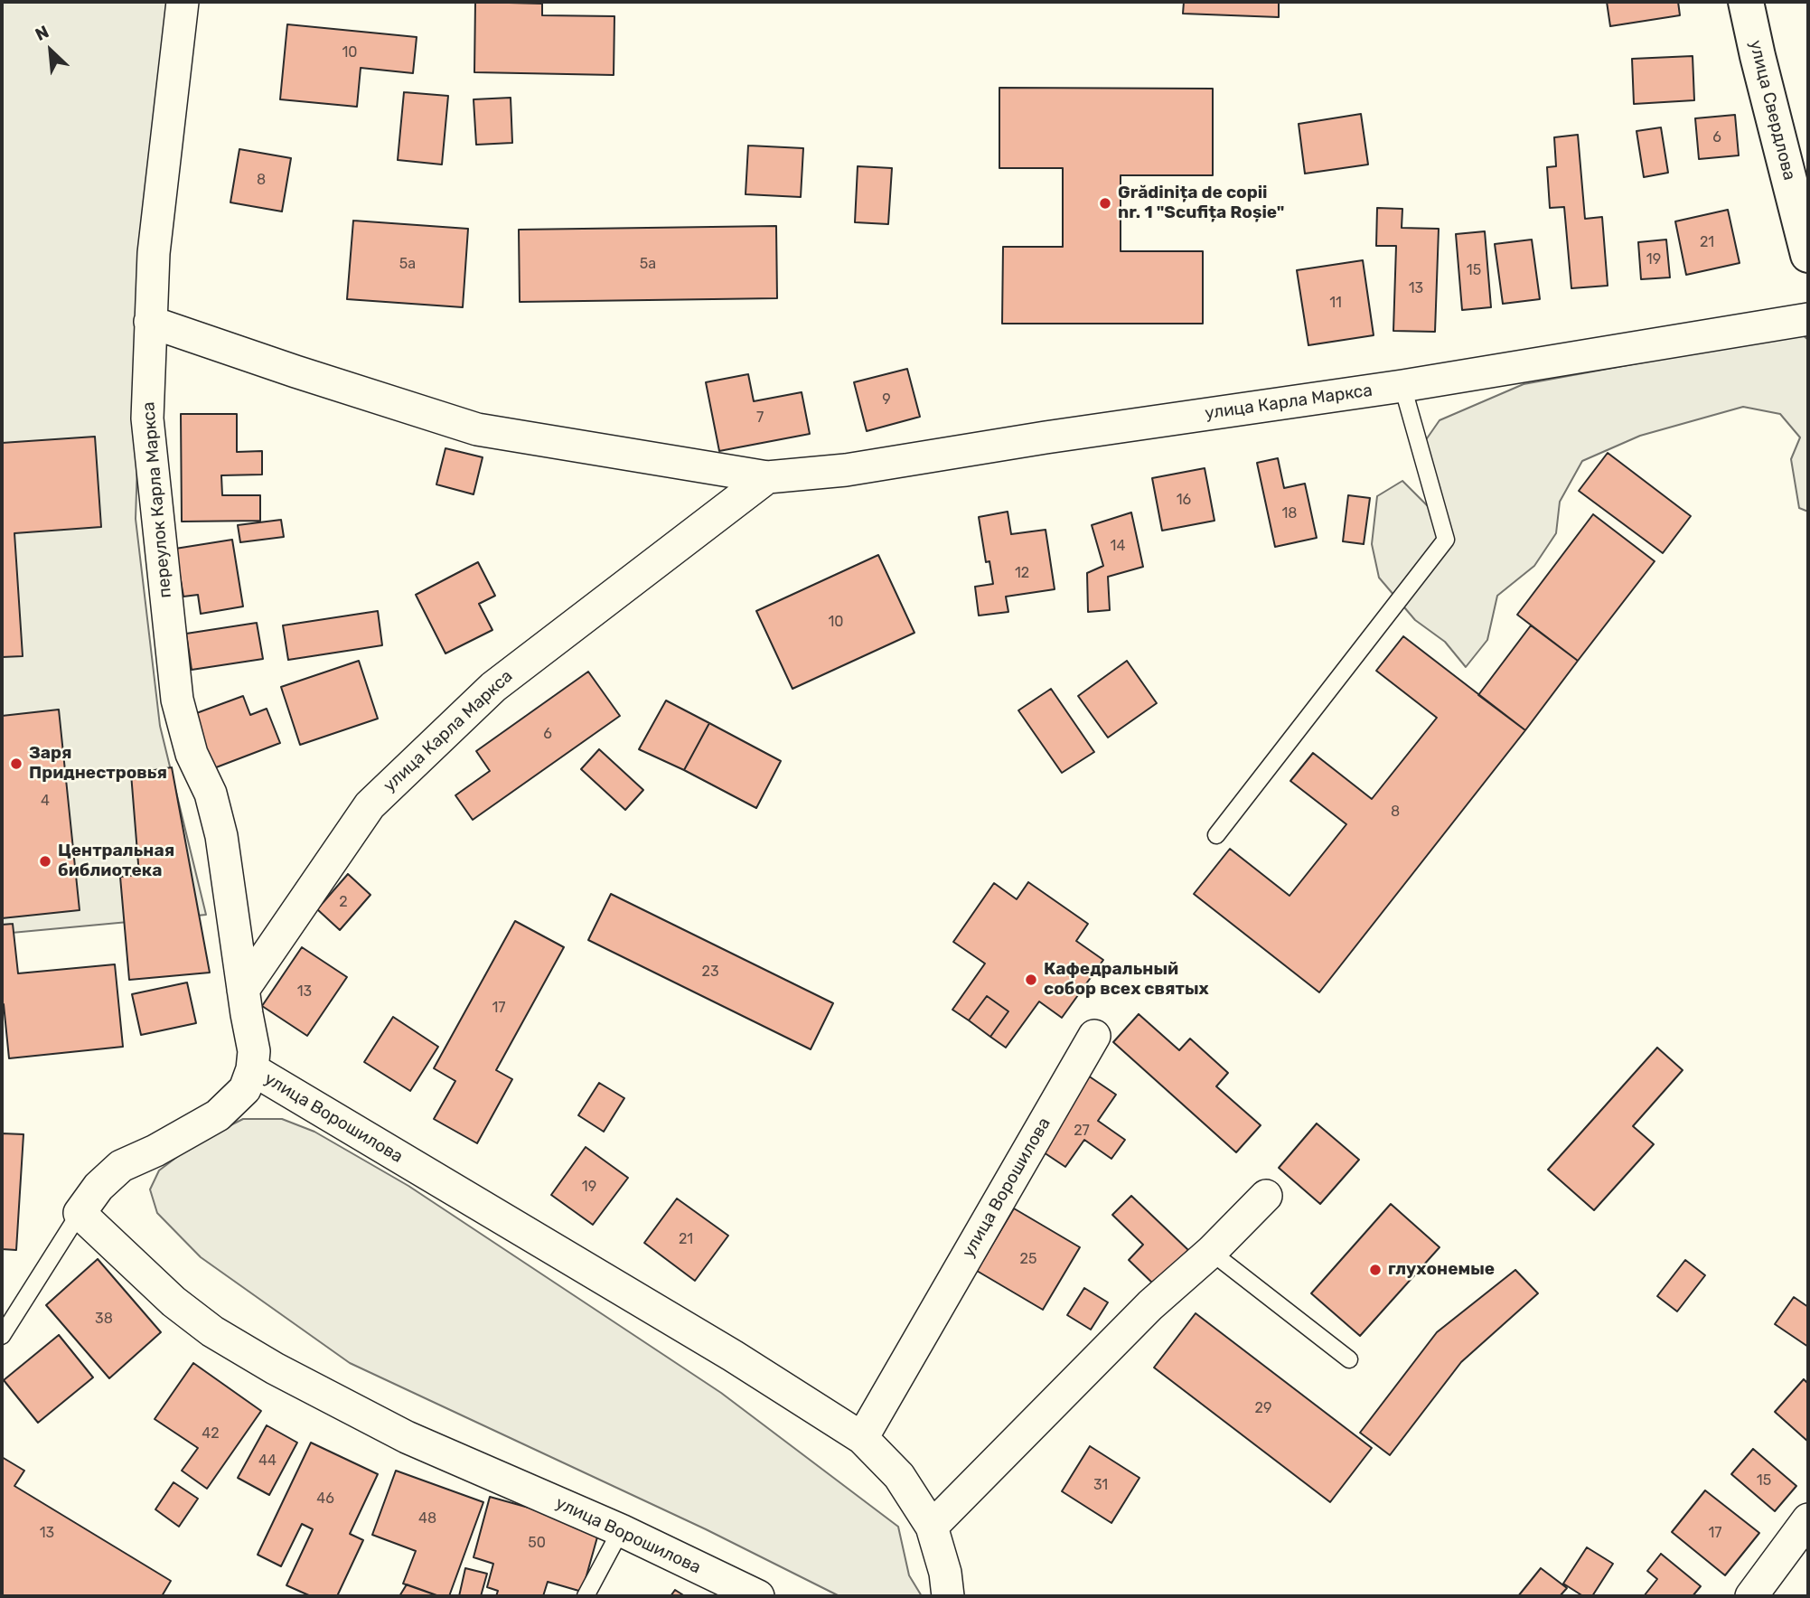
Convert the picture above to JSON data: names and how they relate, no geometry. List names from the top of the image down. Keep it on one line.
{"streets":{"street":["улица Свердлова","улица Карла Маркса","переулок Карла Маркса","улица Ворошилова"]},"crossings":[["улица Карла Маркса","переулок Карла Маркса"],["переулок Карла Маркса","улица Ворошилова"]],"places":["Grădinița de copii nr. 1 \"Scufița Roșie\"","Заря Приднестровья","Центральная библиотека","Кафедральный собор всех святых","глухонемые"],"house_numbers":["10","6","8","21","19","5а","5а","15","13","11","9","7","16","18","14","12","10","6","4","8","2","23","13","17","27","19","21","25","38","29","42","44","15","31","46","48","13","17","50"],"north":"top left"}
